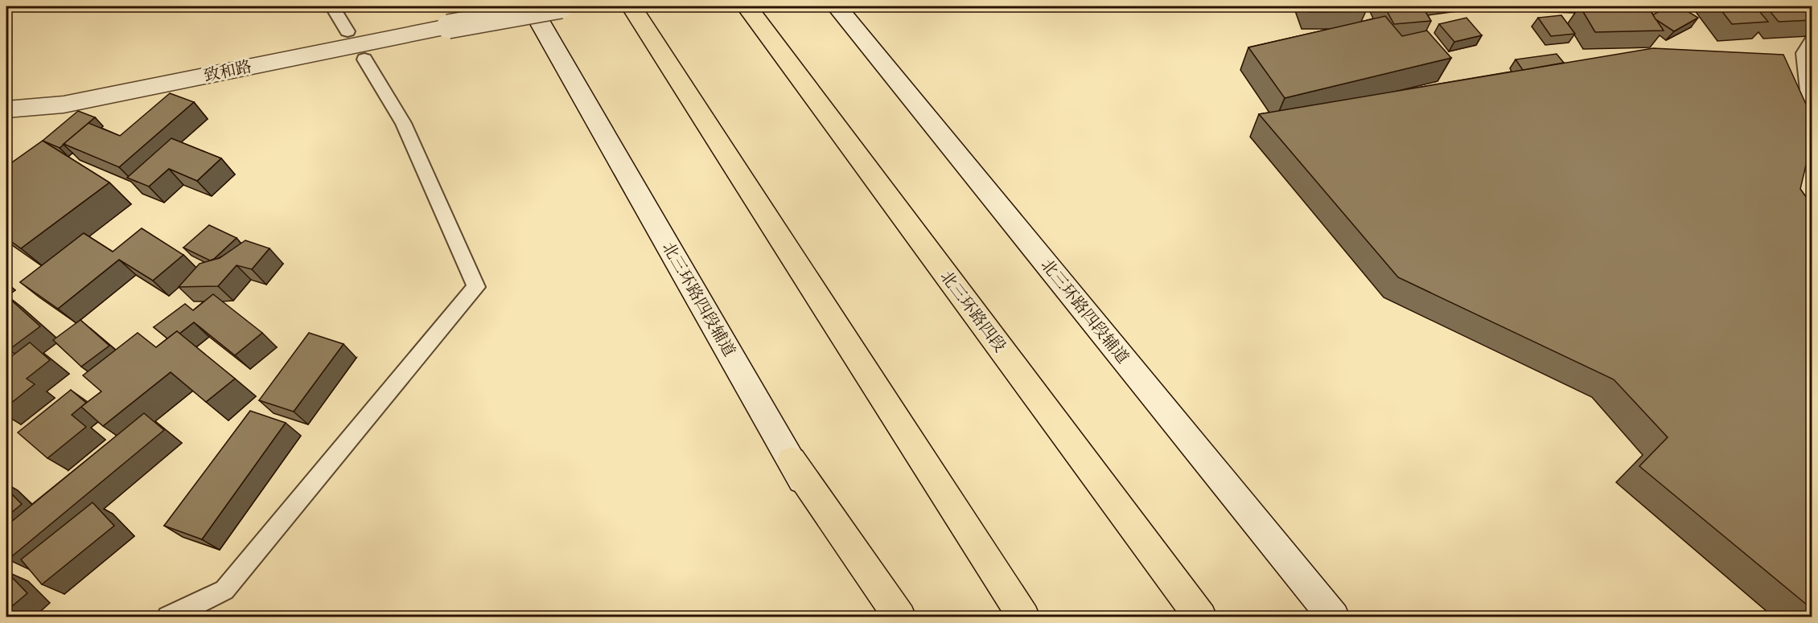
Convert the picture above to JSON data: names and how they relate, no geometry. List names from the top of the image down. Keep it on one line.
{"streets":{"highway":["北三环路四段"],"main road":["致和路","北三环路四段辅道"]}}
